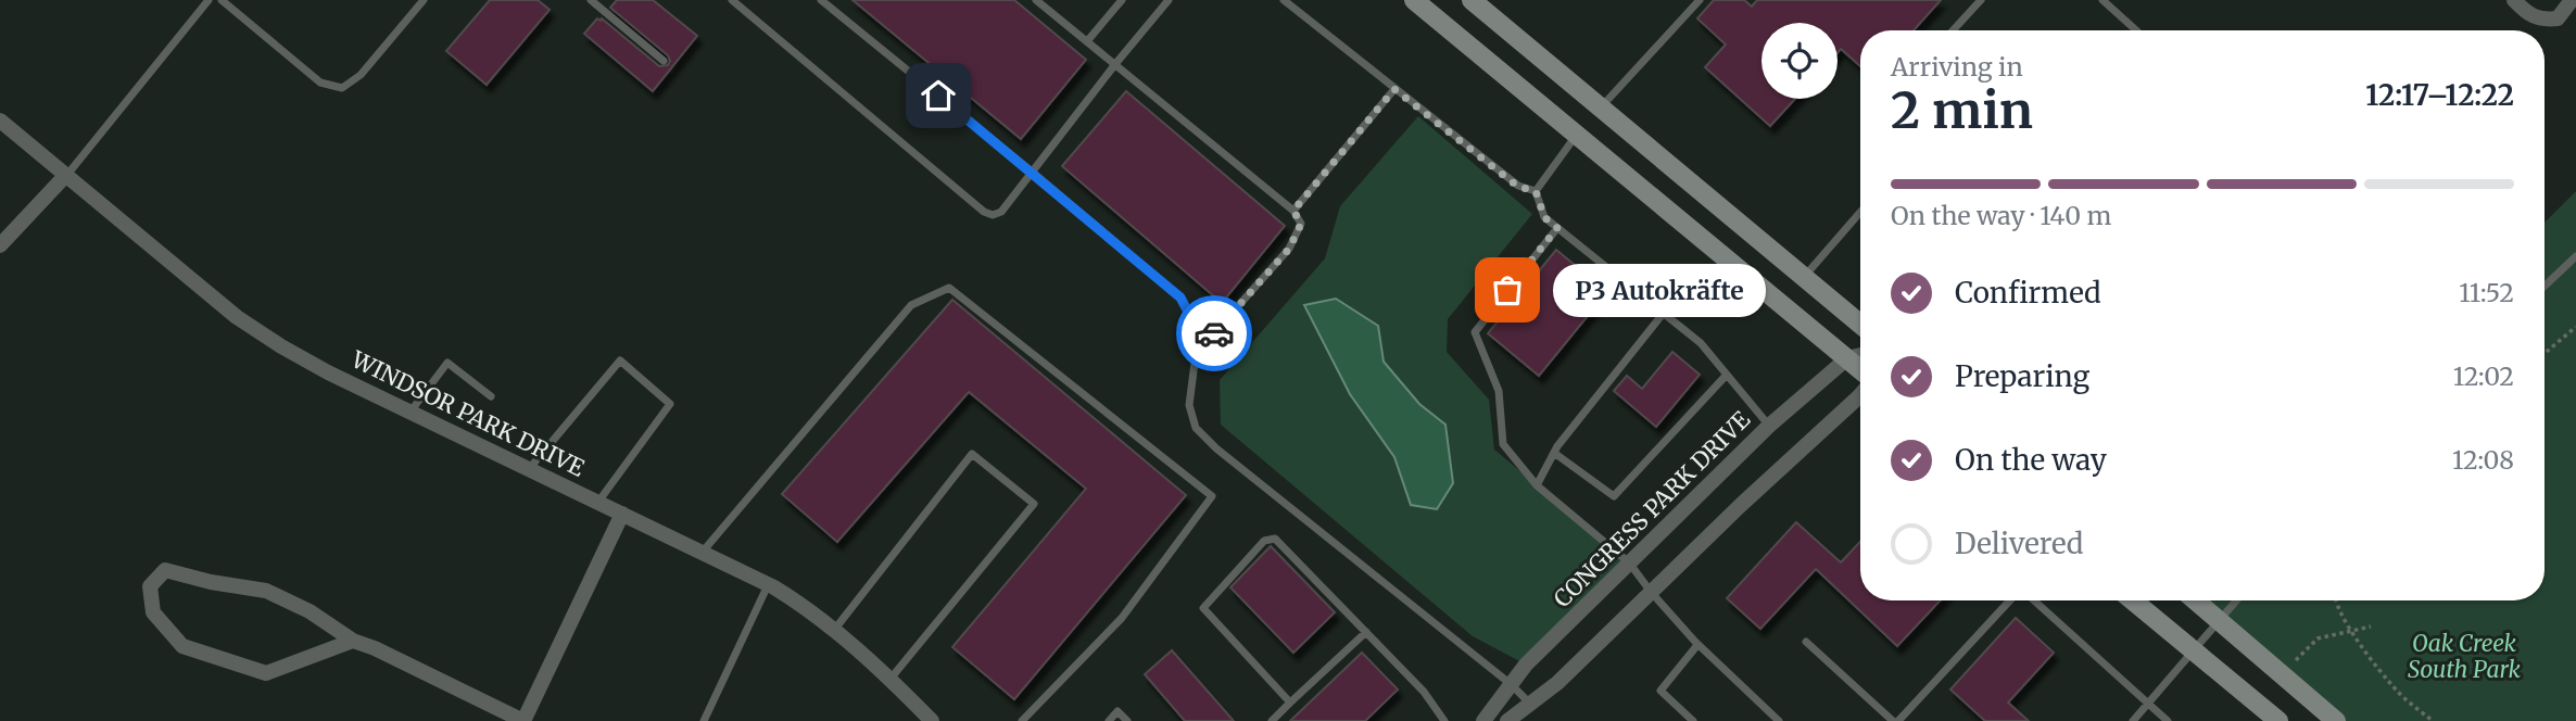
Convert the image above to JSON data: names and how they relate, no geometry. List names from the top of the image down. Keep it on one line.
{"streets":{"street":["WINDSOR PARK DRIVE","CONGRESS PARK DRIVE"]},"parks":["Oak Creek South Park"],"places":["P3 Autokräfte"],"page":{"heading":["2 min","Arriving in","12:17–12:22"],"bar":"On the way · 140 m","list":[["Confirmed","11:52"],["Preparing","12:02"],["On the way","12:08"],"Delivered"],"bubble":"P3 Autokräfte"}}
